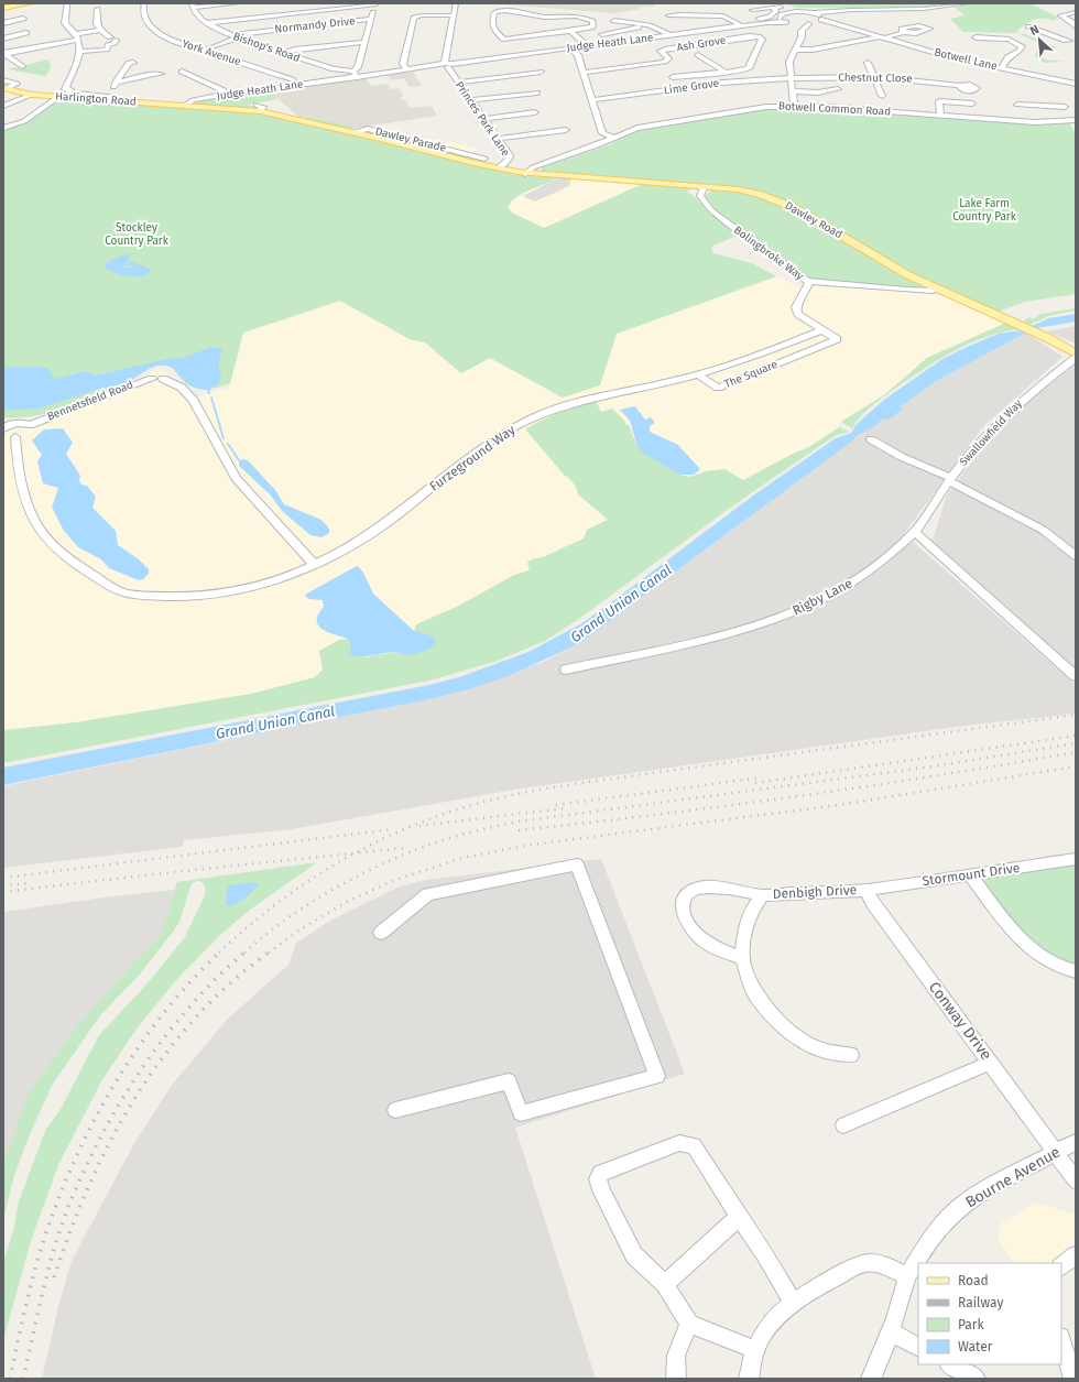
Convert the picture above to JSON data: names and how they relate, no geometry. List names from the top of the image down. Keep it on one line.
{"streets":{"main road":["Harlington Road","Dawley Road"],"street":["Normandy Drive","Judge Heath Lane","Ash Grove","Bishop's Road","York Avenue","Botwell Lane","Chestnut Close","Lime Grove","Botwell Common Road","Princes Park Lane","Dawley Parade","Bolingbroke Way","The Square","Bennetsfield Road","Swallowfield Way","Furzeground Way","Rigby Lane","Stormount Drive","Denbigh Drive","Conway Drive","Bourne Avenue"]},"crossings":[["Normandy Drive","Bishop's Road"],["Normandy Drive","York Avenue"],["Judge Heath Lane","Bishop's Road"],["Judge Heath Lane","York Avenue"],["Judge Heath Lane","Botwell Lane"],["Judge Heath Lane","Harlington Road"],["Judge Heath Lane","Princes Park Lane"],["Chestnut Close","Lime Grove"],["Harlington Road","Dawley Parade"],["Harlington Road","Dawley Road"],["Botwell Common Road","Dawley Road"],["Princes Park Lane","Dawley Road"],["Dawley Parade","Dawley Road"],["Dawley Road","Bolingbroke Way"],["Bolingbroke Way","The Square"],["The Square","Furzeground Way"],["Bennetsfield Road","Furzeground Way"],["Swallowfield Way","Rigby Lane"],["Stormount Drive","Denbigh Drive"],["Stormount Drive","Conway Drive"],["Denbigh Drive","Conway Drive"],["Conway Drive","Bourne Avenue"]],"water":["Grand Union Canal"],"parks":["Lake Farm Country Park","Stockley Country Park"],"legend":["Road","Railway","Park","Water"],"north":"top left"}
